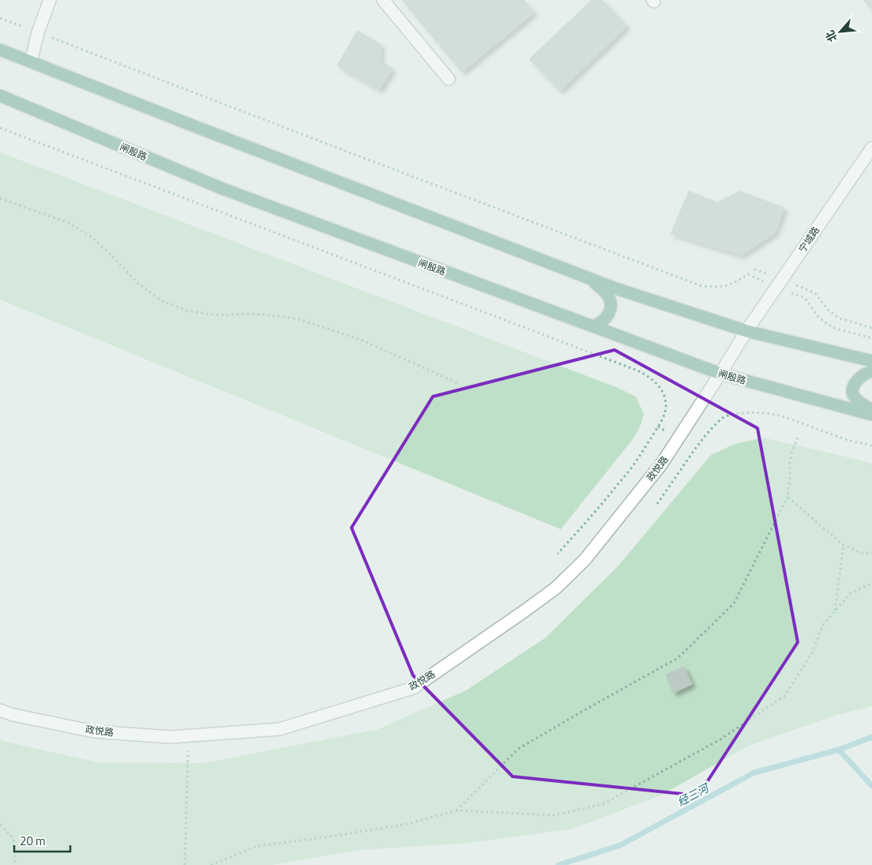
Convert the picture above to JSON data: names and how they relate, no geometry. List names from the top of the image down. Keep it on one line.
{"streets":{"main road":["闸殷路"],"street":["宁城路","政悦路"]},"crossings":[["闸殷路","政悦路"],["宁城路","政悦路"]],"water":["经三河"],"scale_bar":"20 m","north":"bottom left"}
